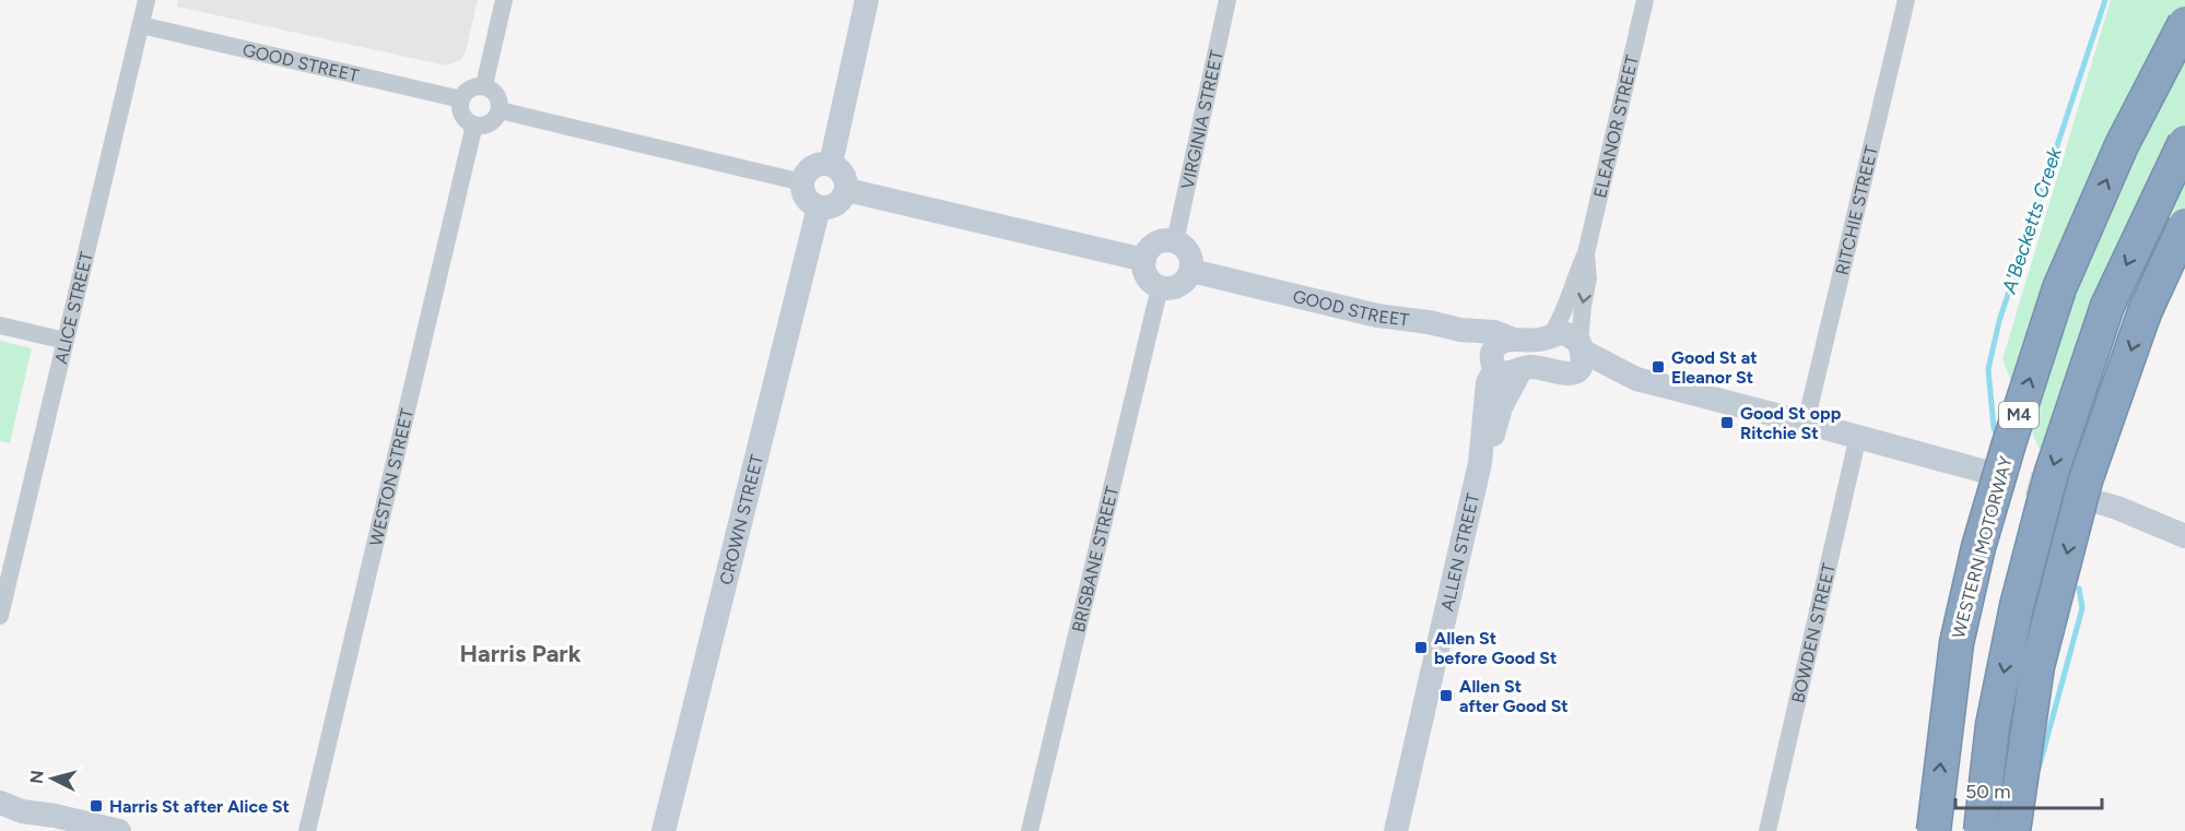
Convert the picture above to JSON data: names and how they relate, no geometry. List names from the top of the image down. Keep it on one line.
{"streets":{"highway":["M4","WESTERN MOTORWAY"],"street":["GOOD STREET","VIRGINIA STREET","ELEANOR STREET","RITCHIE STREET","ALICE STREET","WESTON STREET","CROWN STREET","ALLEN STREET","BRISBANE STREET","BOWDEN STREET"]},"crossings":[["GOOD STREET","VIRGINIA STREET"],["GOOD STREET","ELEANOR STREET"],["GOOD STREET","ALICE STREET"],["GOOD STREET","WESTON STREET"],["GOOD STREET","ALLEN STREET"],["GOOD STREET","BRISBANE STREET"],["VIRGINIA STREET","BRISBANE STREET"]],"districts":["Harris Park"],"water":["A'Becketts Creek"],"places":{"transit":["Good St at Eleanor St","Good St opp Ritchie St","Allen St before Good St","Allen St after Good St","Harris St after Alice St"]},"scale_bar":"50 m","north":"left"}
